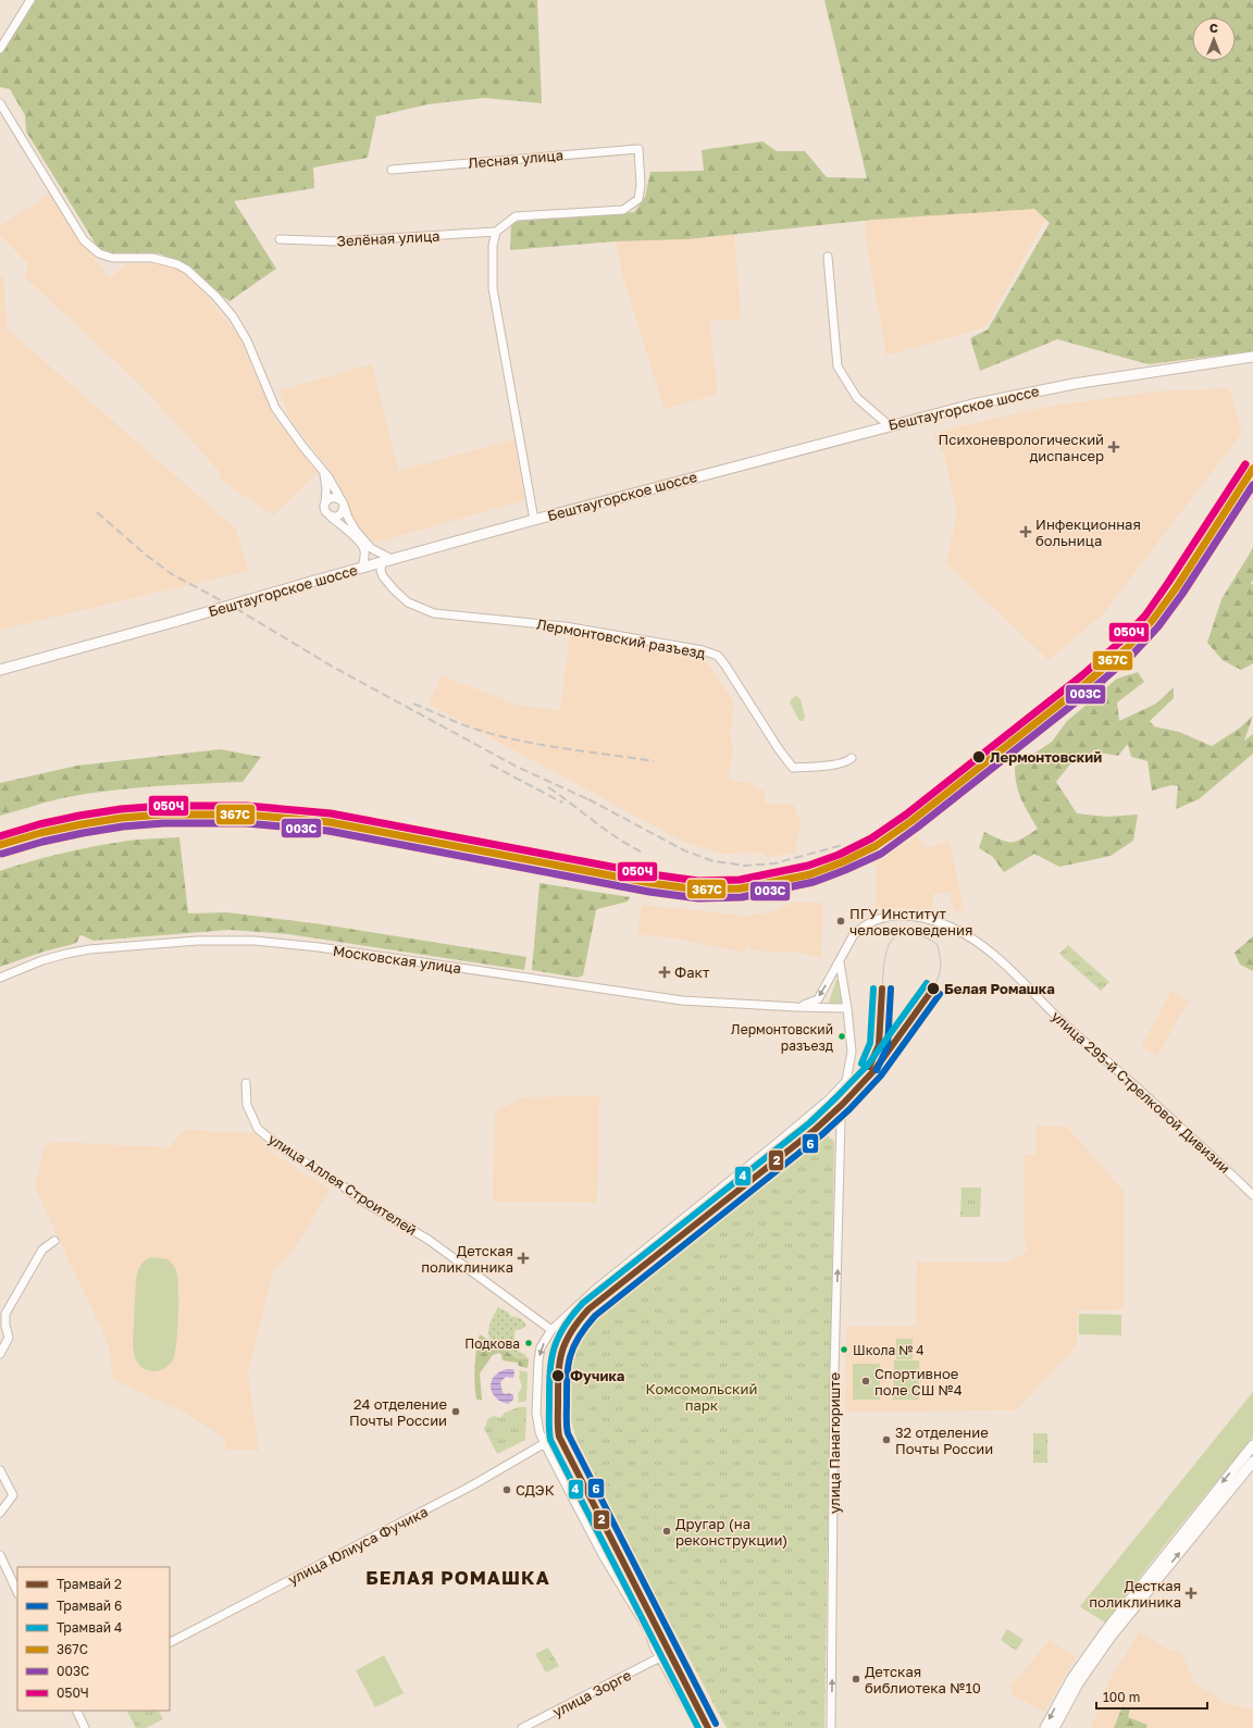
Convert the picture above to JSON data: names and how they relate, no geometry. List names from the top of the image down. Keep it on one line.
{"streets":{"main road":["Бештаугорское шоссе"],"street":["Лесная улица","Зелёная улица","Лермонтовский разъезд","Московская улица","улица 295-й Стрелковой Дивизии","улица Аллея Строителей","улица Панагюриште","улица Юлиуса Фучика","улица Зорге"]},"crossings":[["Лесная улица","Зелёная улица"],["Бештаугорское шоссе","Лермонтовский разъезд"],["Московская улица","улица 295-й Стрелковой Дивизии"],["Московская улица","улица Панагюриште"],["улица 295-й Стрелковой Дивизии","улица Панагюриште"]],"one_way":["улица Панагюриште"],"districts":["БЕЛАЯ РОМАШКА"],"parks":["Комсомольский парк"],"places":{"health":["Психоневрологический диспансер","Инфекционная больница","Факт","Детская поликлиника","Десткая поликлиника"],"other":["Лермонтовский","ПГУ Институт человековедения","Белая Ромашка","Лермонтовский разъезд","Подкова","Школа № 4","Фучика","Спортивное поле СШ №4","24 отделение Почты России","32 отделение Почты России","СДЭК","Другар (на реконструкции)","Детская библиотека №10"]},"lines":["transit line 050Ч","transit line 367С","transit line 003С","tram line 4","tram line 2","tram line 6"],"legend":["Трамвай 2","Трамвай 6","Трамвай 4","367С","003С","050Ч"],"scale_bar":"100 m","north":"top"}
